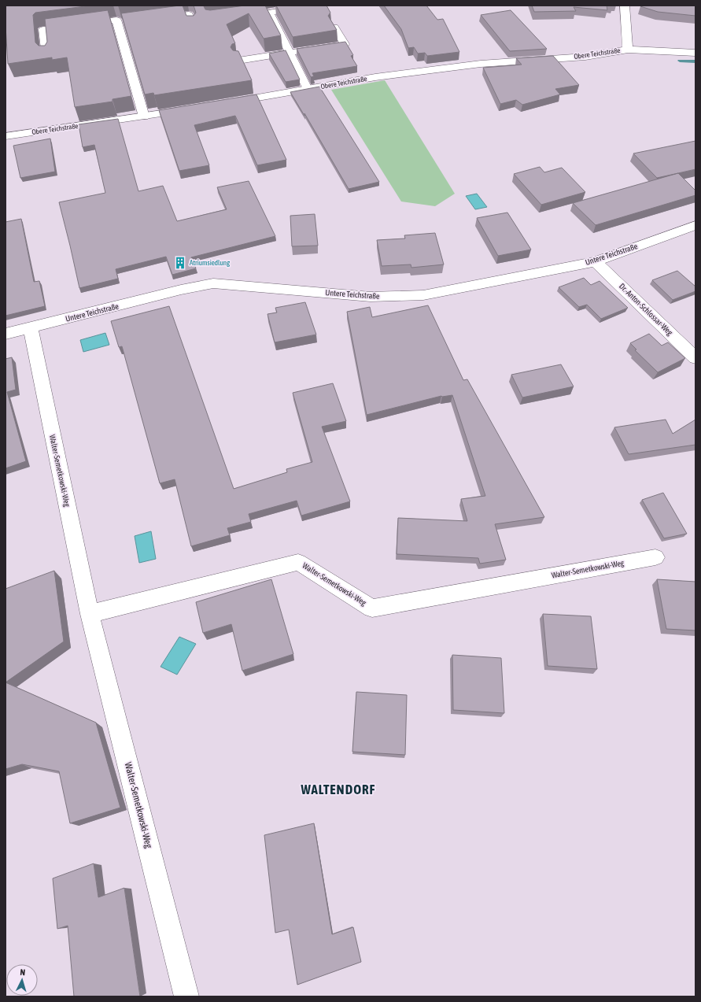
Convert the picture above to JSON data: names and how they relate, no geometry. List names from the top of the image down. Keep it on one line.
{"streets":{"street":["Obere Teichstraße","Untere Teichstraße","Dr.-Anton-Schlossar-Weg","Walter-Semetkowski-Weg"]},"crossings":[["Untere Teichstraße","Dr.-Anton-Schlossar-Weg"],["Untere Teichstraße","Walter-Semetkowski-Weg"]],"districts":["WALTENDORF"],"places":{"building":["Atriumsiedlung"]},"north":"top"}
